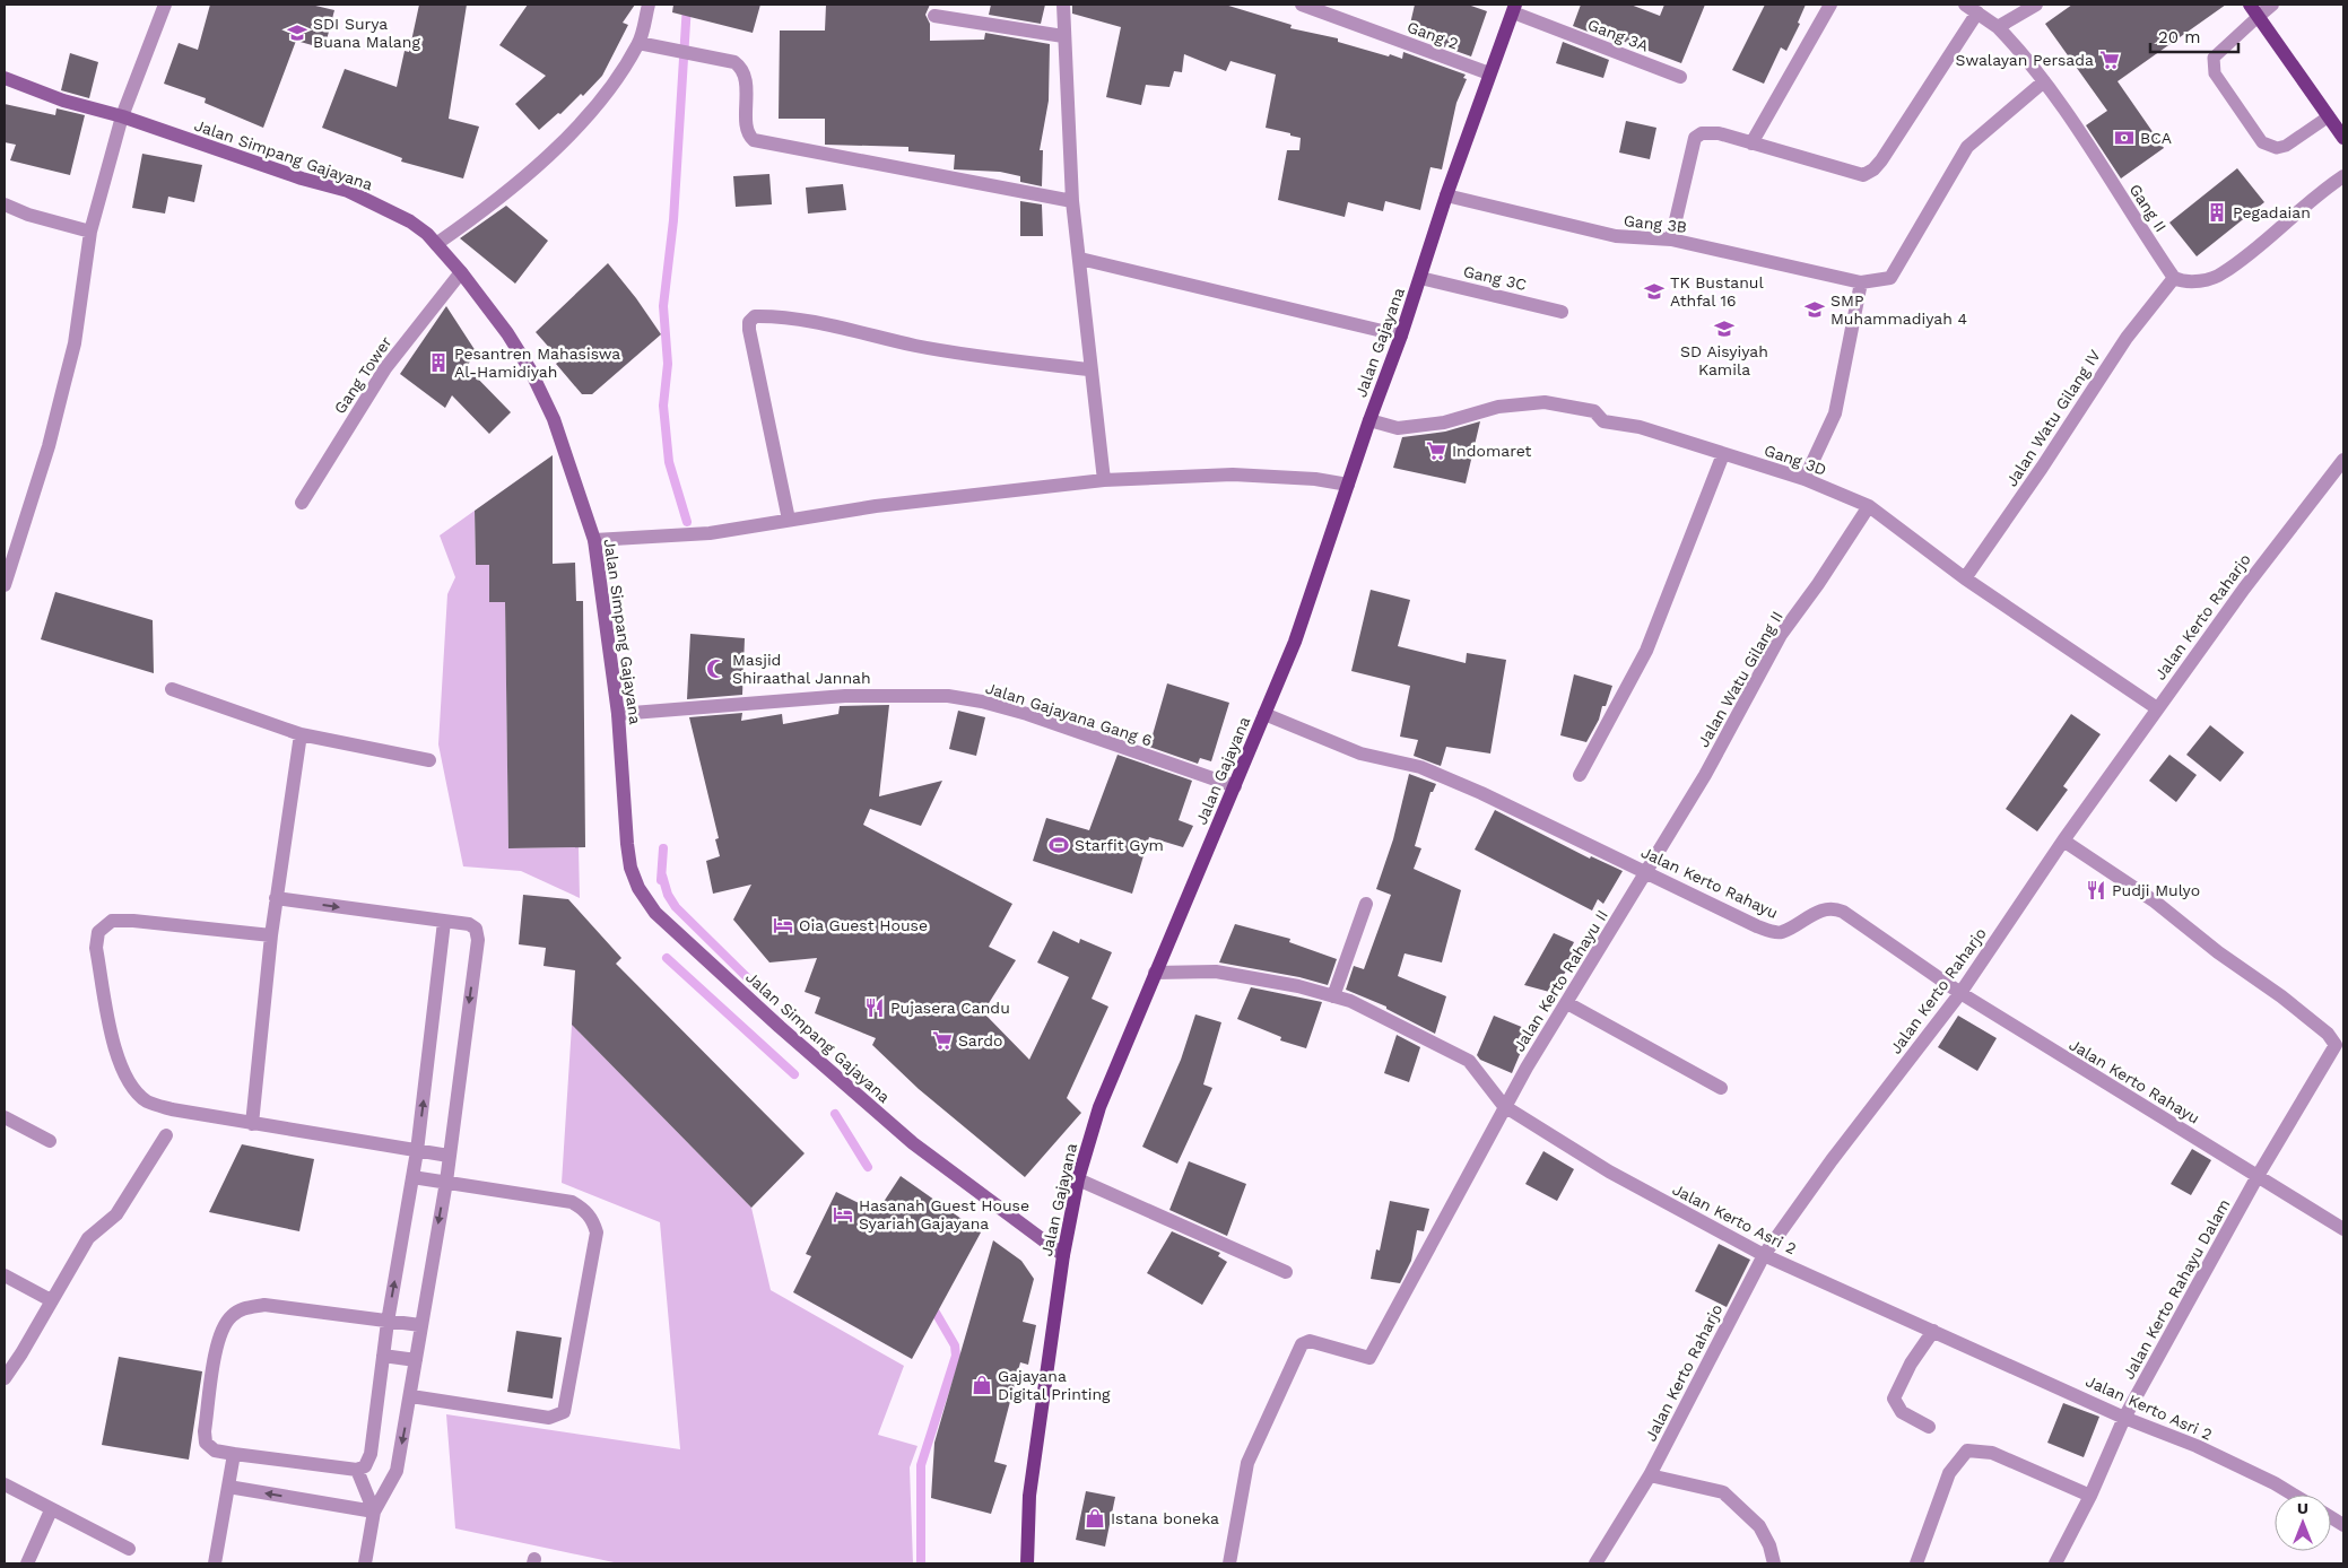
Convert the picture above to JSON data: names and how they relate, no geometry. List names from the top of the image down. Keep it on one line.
{"streets":{"main road":["Jalan Simpang Gajayana","Jalan Gajayana"],"street":["Gang 2","Gang 3A","Gang II","Gang 3B","Gang 3C","Gang Tower","Jalan Watu Gilang IV","Gang 3D","Jalan Kerto Raharjo","Jalan Watu Gilang II","Jalan Gajayana Gang 6","Jalan Kerto Rahayu","Jalan Kerto Rahayu II","Jalan Kerto Asri 2","Jalan Kerto Rahayu Dalam"]},"crossings":[["Gang 2","Jalan Gajayana"],["Gang 3A","Jalan Gajayana"],["Jalan Simpang Gajayana","Jalan Gajayana"],["Jalan Simpang Gajayana","Gang Tower"],["Jalan Simpang Gajayana","Jalan Gajayana Gang 6"],["Gang II","Jalan Watu Gilang IV"],["Gang 3B","Jalan Gajayana"],["Gang 3C","Jalan Gajayana"],["Jalan Gajayana","Gang 3D"],["Jalan Gajayana","Jalan Gajayana Gang 6"],["Jalan Gajayana","Jalan Kerto Rahayu"],["Jalan Gajayana","Jalan Kerto Asri 2"],["Jalan Watu Gilang IV","Gang 3D"],["Gang 3D","Jalan Kerto Raharjo"],["Gang 3D","Jalan Watu Gilang II"],["Jalan Kerto Raharjo","Jalan Kerto Rahayu"],["Jalan Kerto Raharjo","Jalan Kerto Asri 2"],["Jalan Kerto Raharjo","Jalan Kerto Rahayu Dalam"],["Jalan Watu Gilang II","Jalan Kerto Rahayu"],["Jalan Watu Gilang II","Jalan Kerto Rahayu II"],["Jalan Kerto Rahayu","Jalan Kerto Rahayu II"],["Jalan Kerto Rahayu","Jalan Kerto Rahayu Dalam"],["Jalan Kerto Rahayu II","Jalan Kerto Asri 2"],["Jalan Kerto Asri 2","Jalan Kerto Rahayu Dalam"]],"places":{"school or university":["SDI Surya Buana Malang","TK Bustanul Athfal 16","SMP Muhammadiyah 4","SD Aisyiyah Kamila"],"supermarket":["Swalayan Persada","Indomaret","Sardo"],"bank":["BCA"],"building":["Pegadaian","Pesantren Mahasiswa Al-Hamidiyah"],"mosque":["Masjid Shiraathal Jannah"],"sports":["Starfit Gym"],"restaurant":["Pudji Mulyo","Pujasera Candu"],"hotel":["Oia Guest House","Hasanah Guest House Syariah Gajayana"],"shop":["Gajayana Digital Printing","Istana boneka"]},"scale_bar":"20 m","north":"top"}
